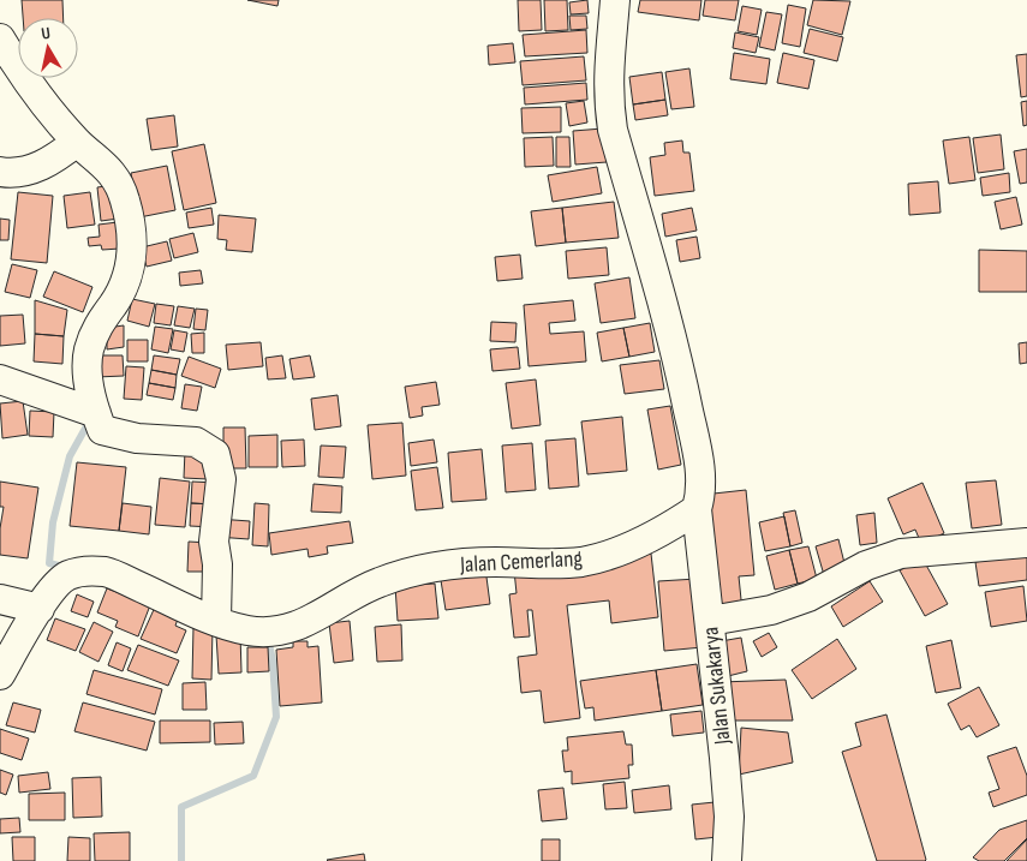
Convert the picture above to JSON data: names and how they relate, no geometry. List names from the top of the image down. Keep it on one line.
{"streets":{"street":["Jalan Cemerlang","Jalan Sukakarya"]},"crossings":[["Jalan Cemerlang","Jalan Sukakarya"]],"north":"top"}
